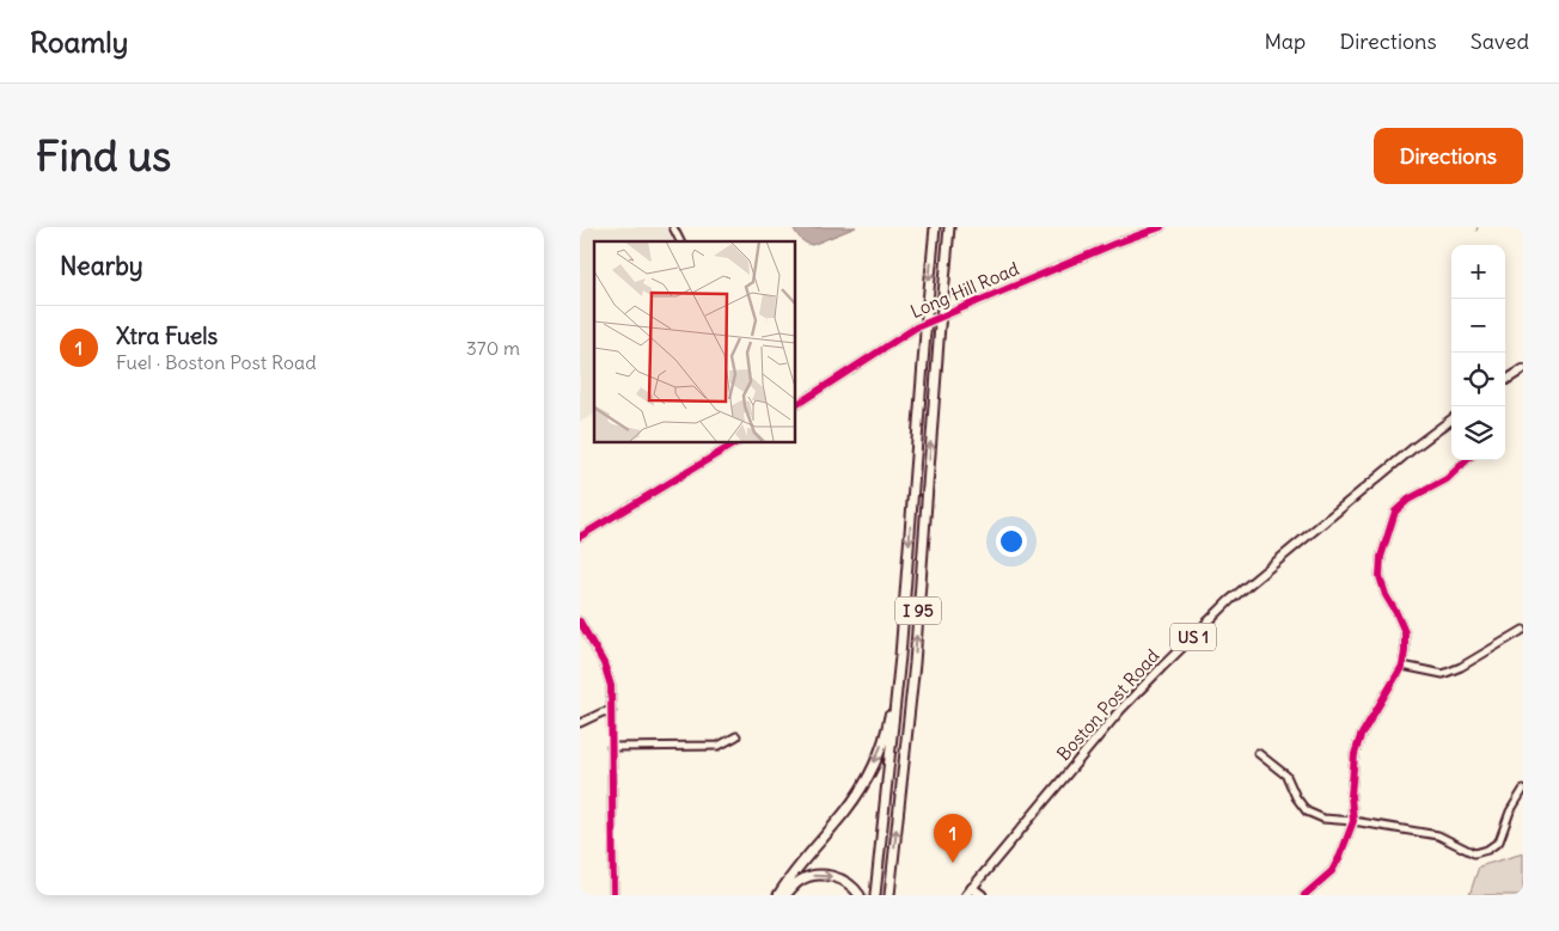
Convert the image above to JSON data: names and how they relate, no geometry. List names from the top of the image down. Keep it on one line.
{"streets":{"highway":["I 95"],"main road":["US 1","Boston Post Road"],"street":["Long Hill Road"]},"page":{"header":"Roamly","nav":["Map","Directions","Saved"],"buttons":"Directions","title":"Find us","heading":"Nearby","map_buttons":["+","−"],"list":[{"mark":"1","name":"Xtra Fuels","note":"Fuel · Boston Post Road","value":"370 m"}],"pins":"1"}}
